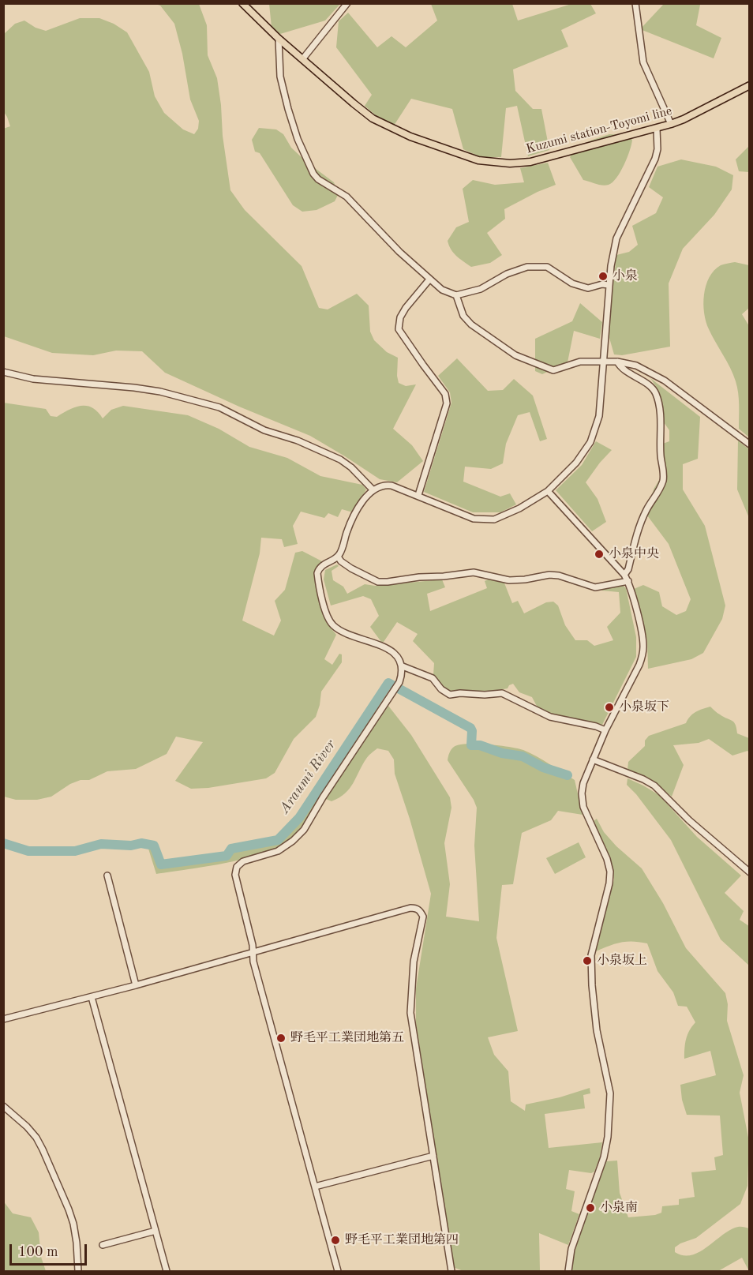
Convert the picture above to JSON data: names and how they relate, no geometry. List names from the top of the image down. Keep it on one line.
{"streets":{"main road":["Kuzumi station-Toyomi line"]},"water":["Araumi River"],"places":["小泉","小泉中央","小泉坂下","小泉坂上","野毛平工業団地第五","小泉南","野毛平工業団地第四"],"scale_bar":"100 m"}
